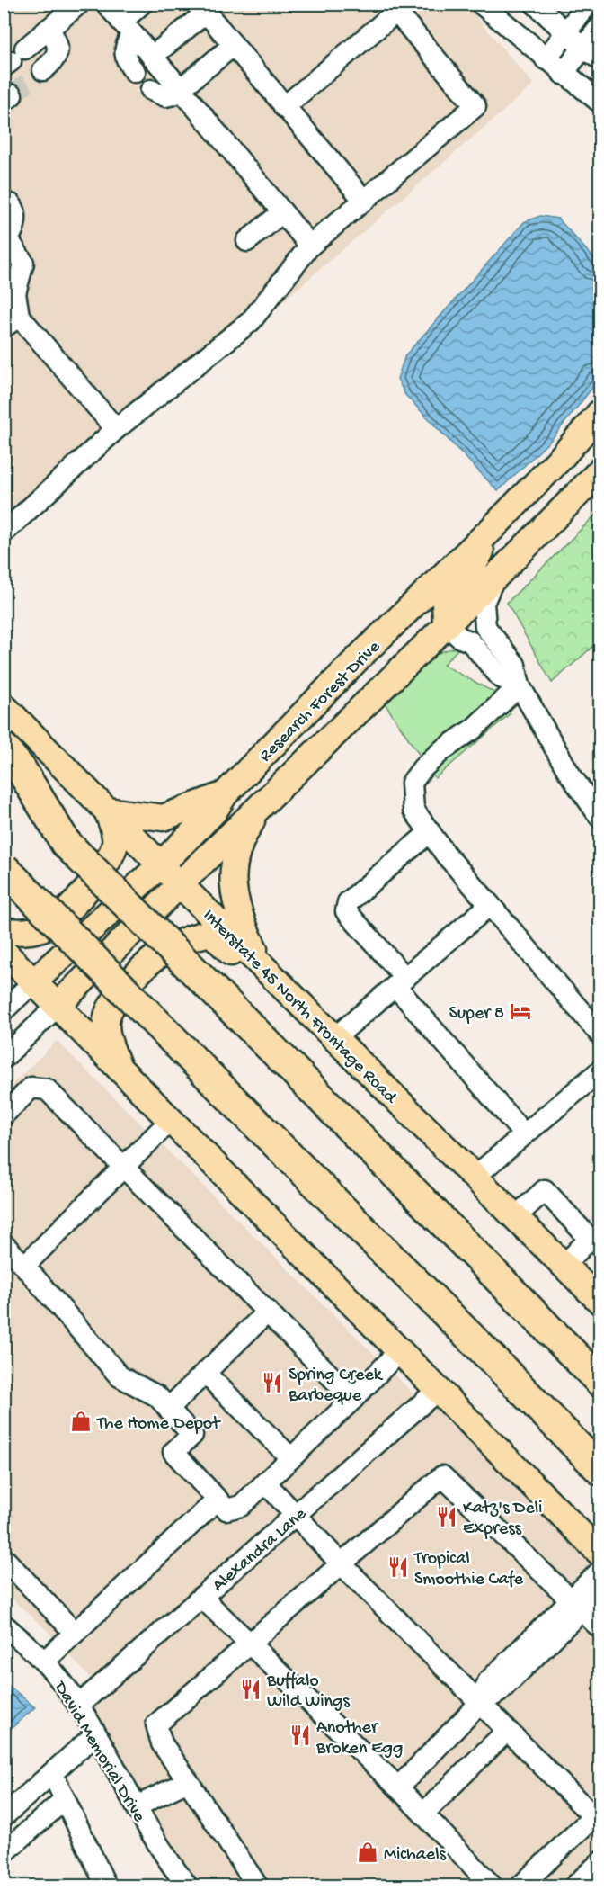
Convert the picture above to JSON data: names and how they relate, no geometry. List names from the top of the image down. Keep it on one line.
{"streets":{"main road":["Research Forest Drive","Interstate 45 North Frontage Road"],"street":["Alexandra Lane","David Memorial Drive"]},"crossings":[["Research Forest Drive","Interstate 45 North Frontage Road"],["Alexandra Lane","David Memorial Drive"]],"places":{"hotel":["Super 8"],"restaurant":["Spring Creek Barbeque","Katz's Deli Express","Tropical Smoothie Cafe","Buffalo Wild Wings","Another Broken Egg"],"shop":["The Home Depot","Michaels"]}}
